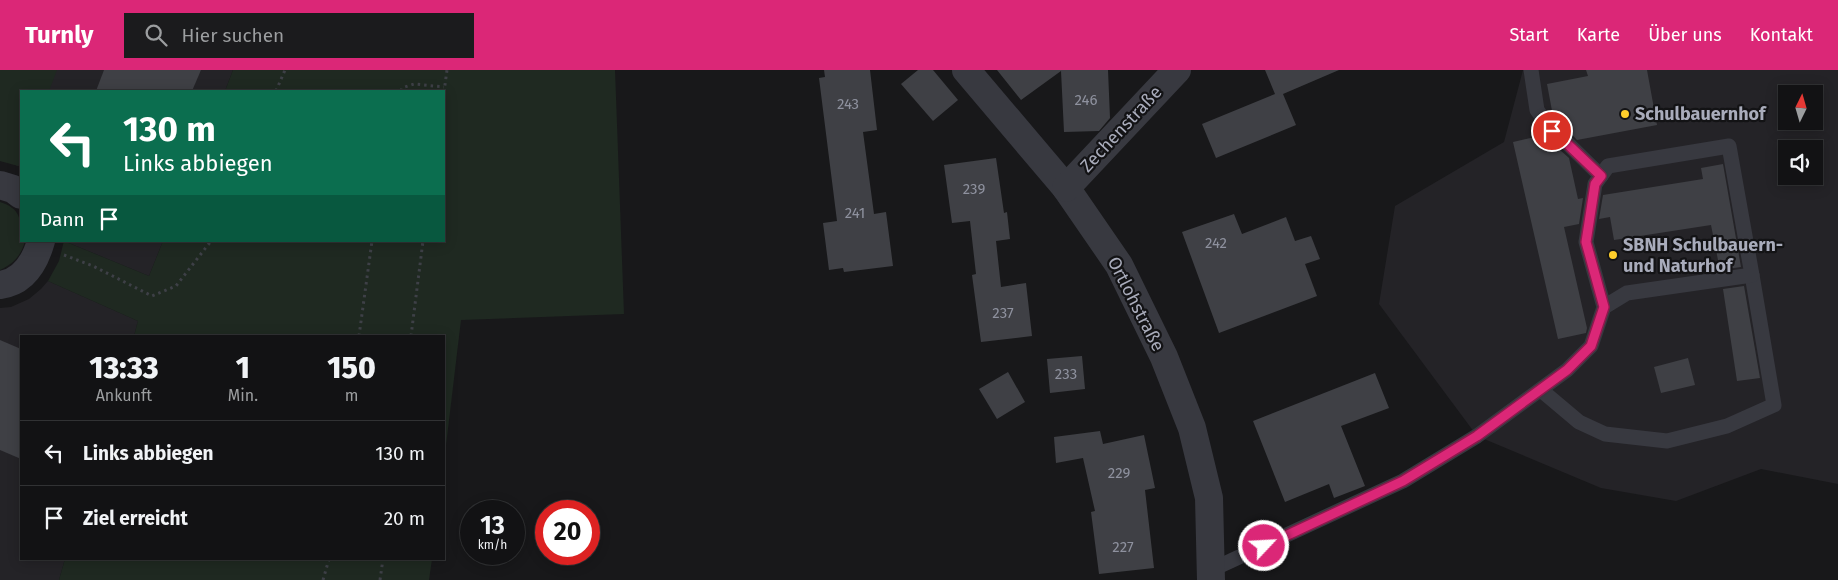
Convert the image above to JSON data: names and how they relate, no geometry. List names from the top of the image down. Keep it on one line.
{"streets":{"street":["Zechenstraße","Ortlohstraße"]},"crossings":[["Zechenstraße","Ortlohstraße"]],"places":["Schulbauernhof","SBNH Schulbauern- und Naturhof"],"house_numbers":["246","243","239","241","242","237","233","229","227"],"north":"top","page":{"header":"Turnly","search":"Hier suchen","nav":["Start","Karte","Über uns","Kontakt"],"turn":["130 m","Links abbiegen"],"then":"Dann","eta":["13:33","Ankunft","1","Min.","150","m"],"list":[{"name":"Links abbiegen","value":"130 m"},{"name":"Ziel erreicht","value":"20 m"}],"speed":"13 km/h","limit":"20"}}
